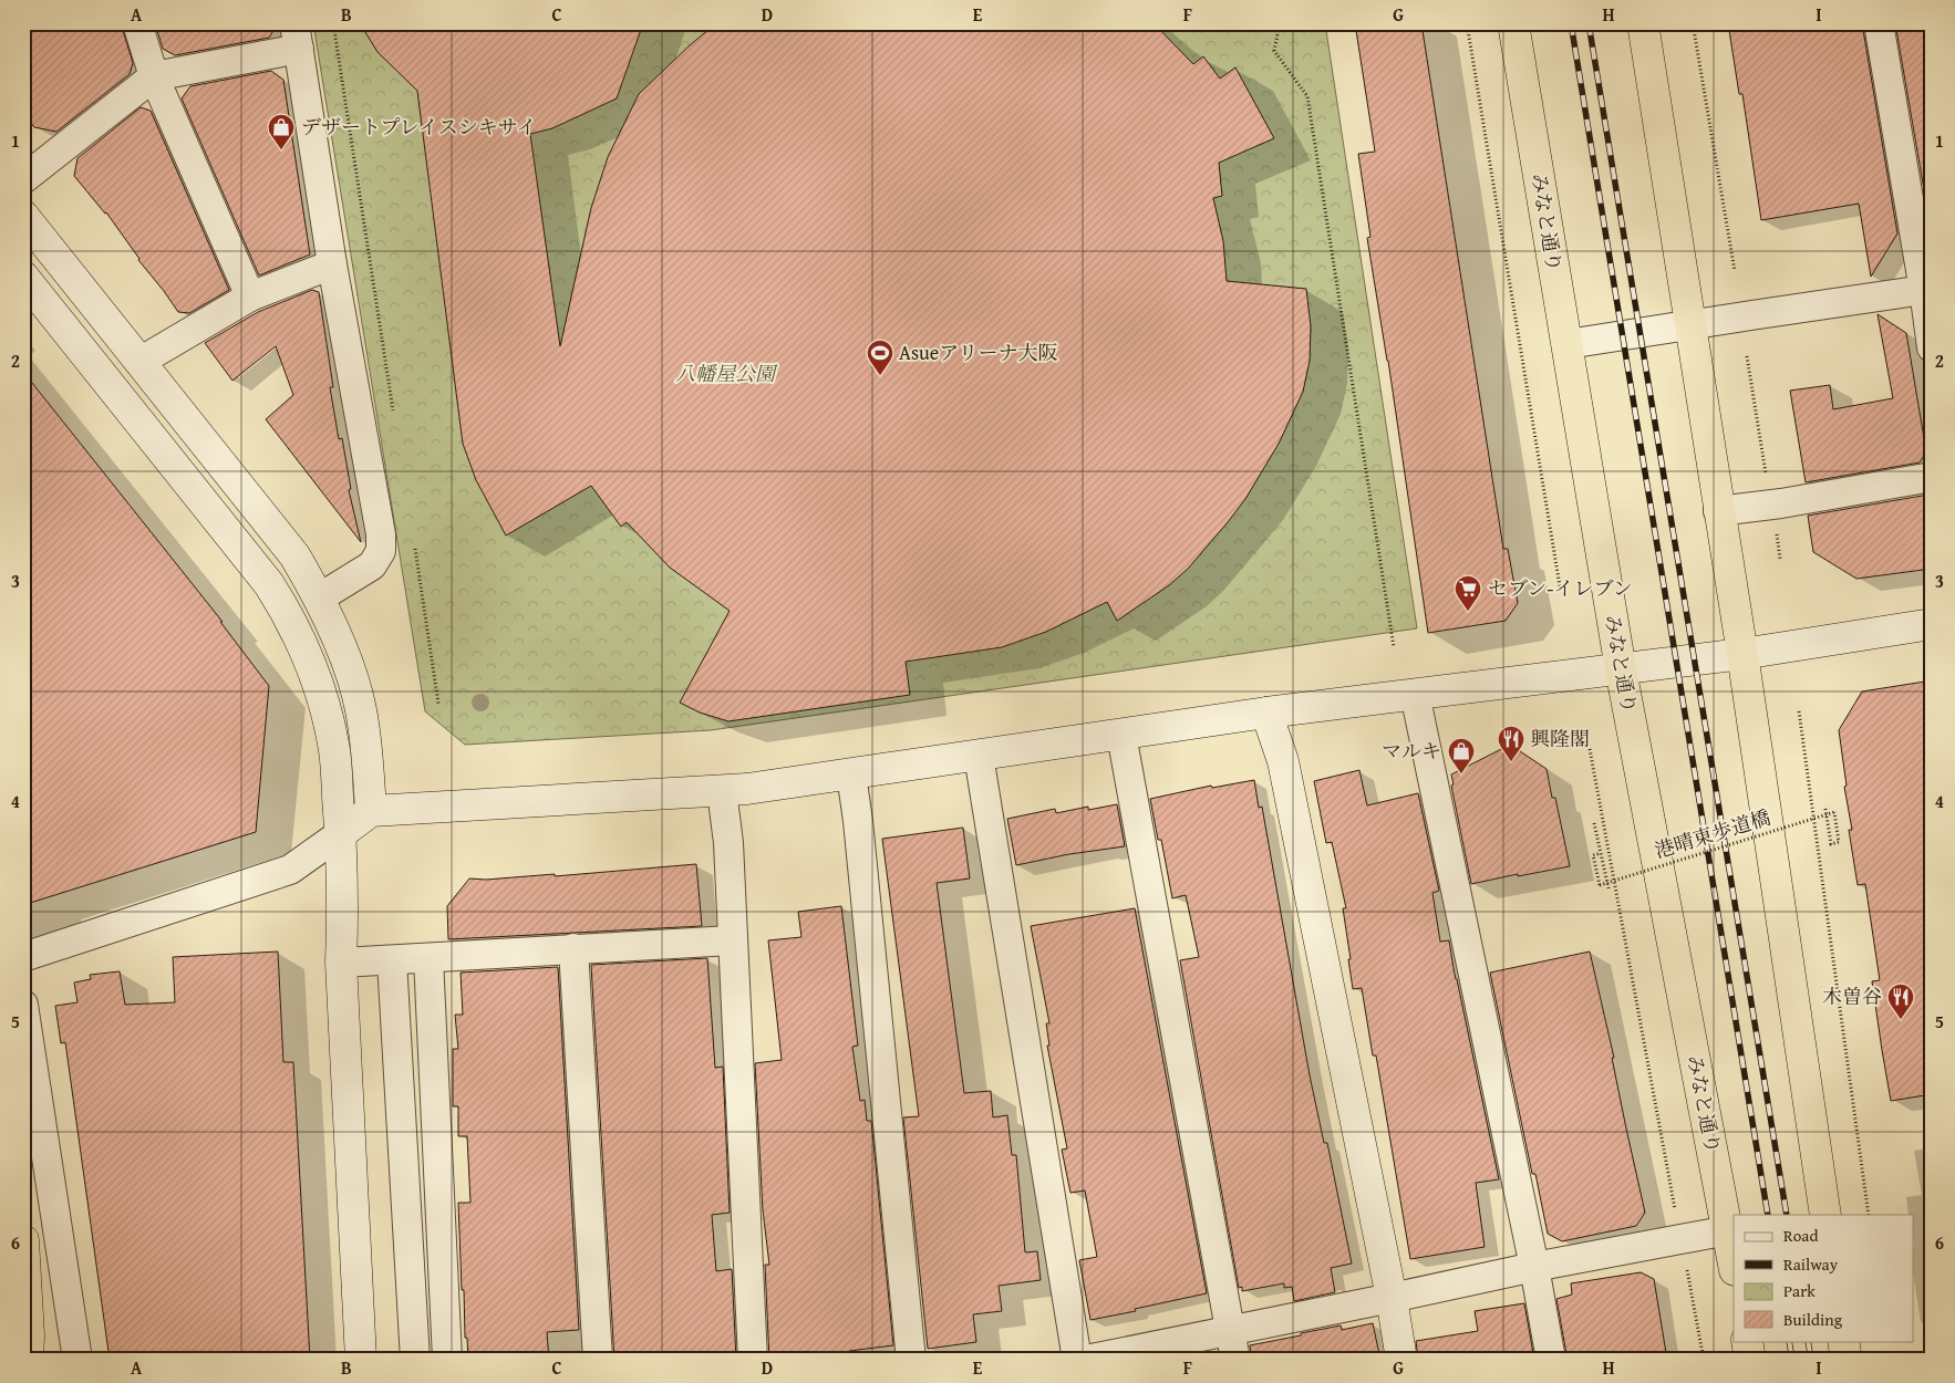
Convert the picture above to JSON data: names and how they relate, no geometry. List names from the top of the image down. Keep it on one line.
{"streets":{"highway":["みなと通り"],"path":["港晴東歩道橋"]},"parks":["八幡屋公園"],"places":{"shop":["デザートプレイスシキサイ","マルキ"],"sports":["Asueアリーナ大阪"],"supermarket":["セブン-イレブン"],"restaurant":["興隆閣","木曽谷"]},"legend":["Road","Railway","Park","Building"],"grid":{"columns":["A","B","C","D","E","F","G","H","I"],"rows":["1","2","3","4","5","6"]}}
